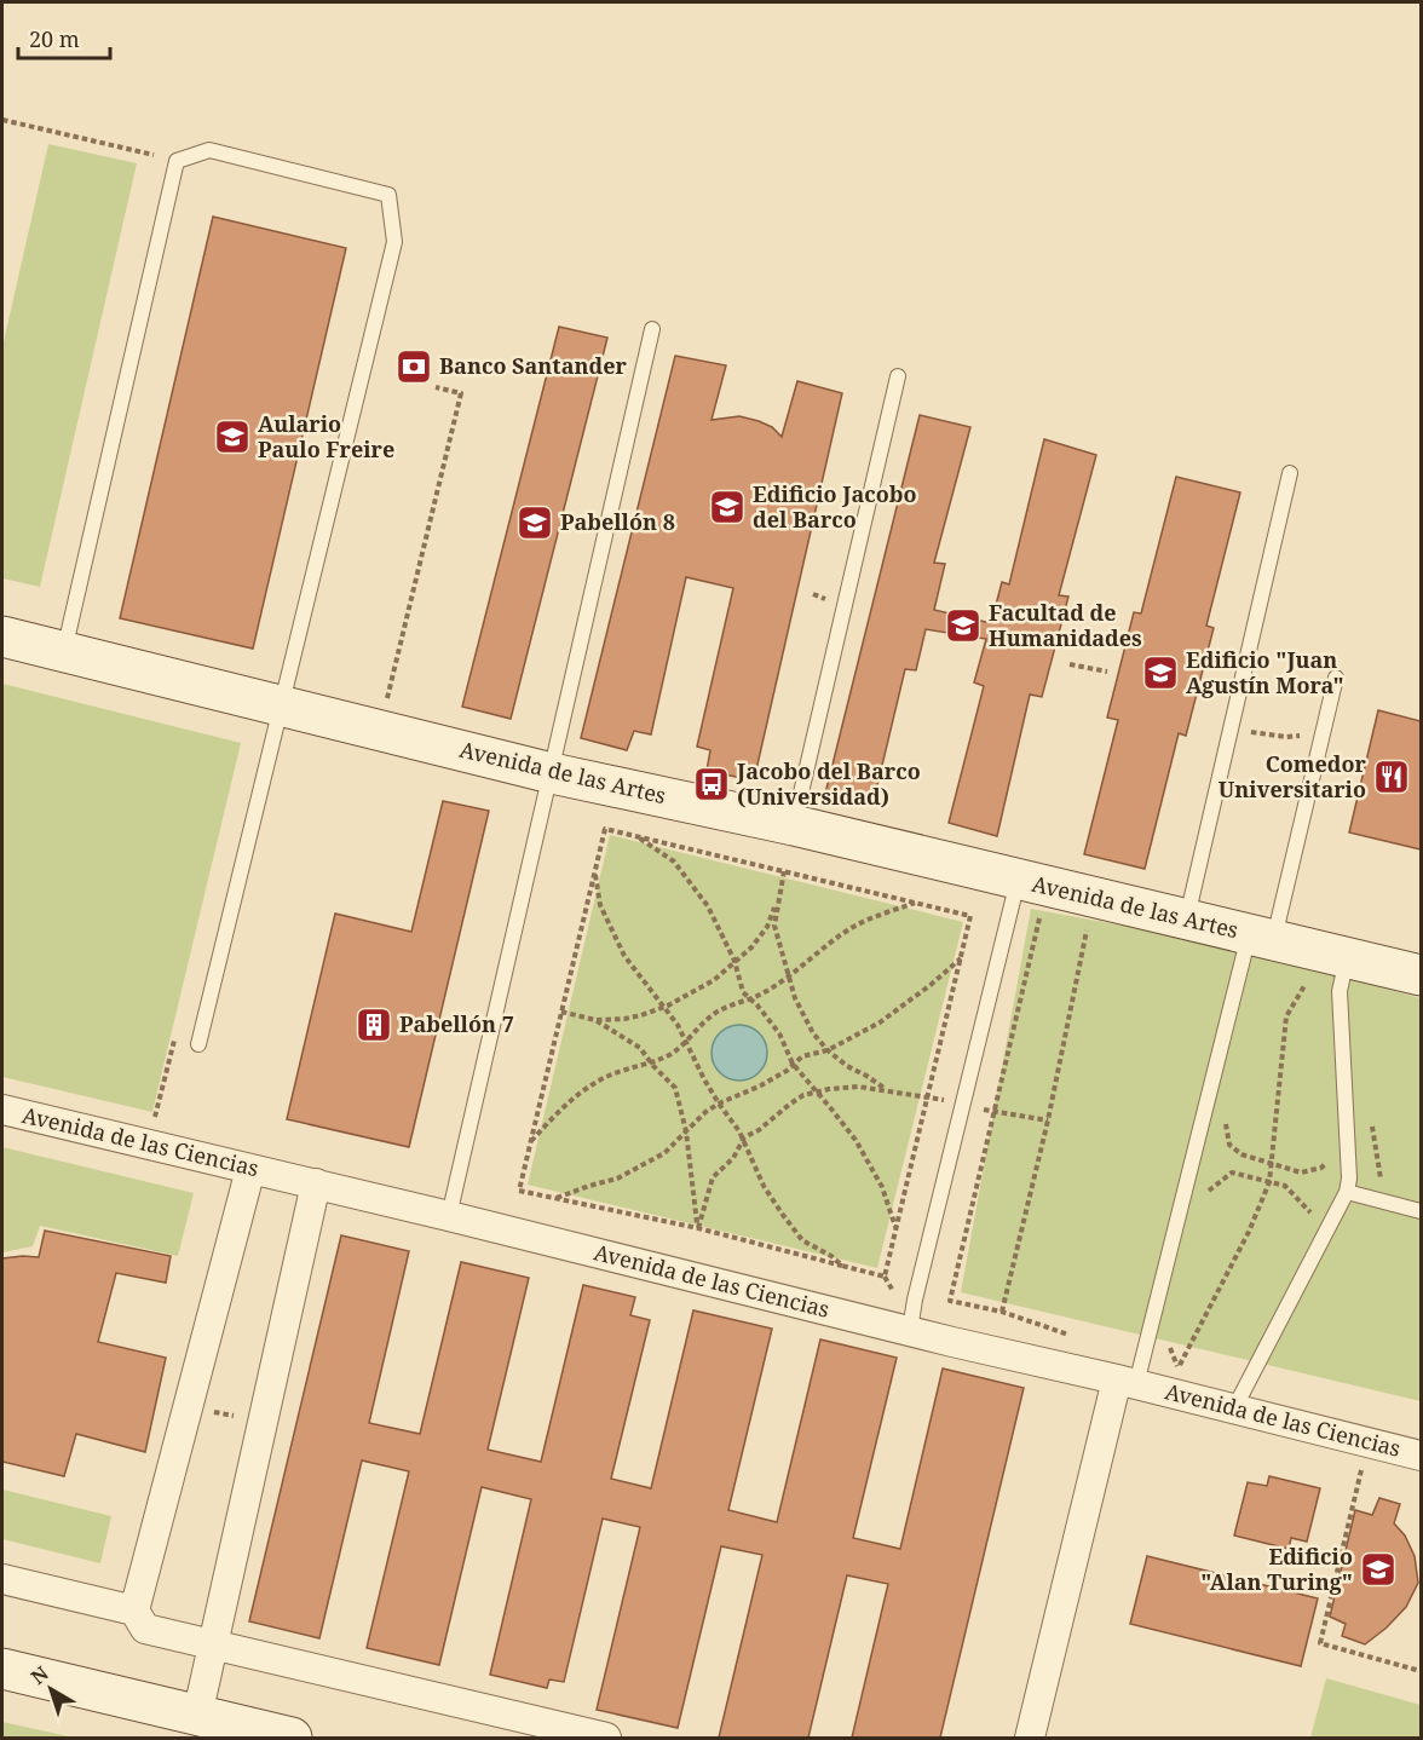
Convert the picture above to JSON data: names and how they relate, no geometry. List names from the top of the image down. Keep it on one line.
{"streets":{"street":["Avenida de las Artes","Avenida de las Ciencias"]},"places":{"bank":["Banco Santander"],"school or university":["Aulario Paulo Freire","Edificio Jacobo del Barco","Pabellón 8","Facultad de Humanidades","Edificio \"Juan Agustín Mora\"","Edificio \"Alan Turing\""],"restaurant":["Comedor Universitario"],"bus stop":["Jacobo del Barco (Universidad)"],"building":["Pabellón 7"]},"scale_bar":"20 m","north":"top left"}
